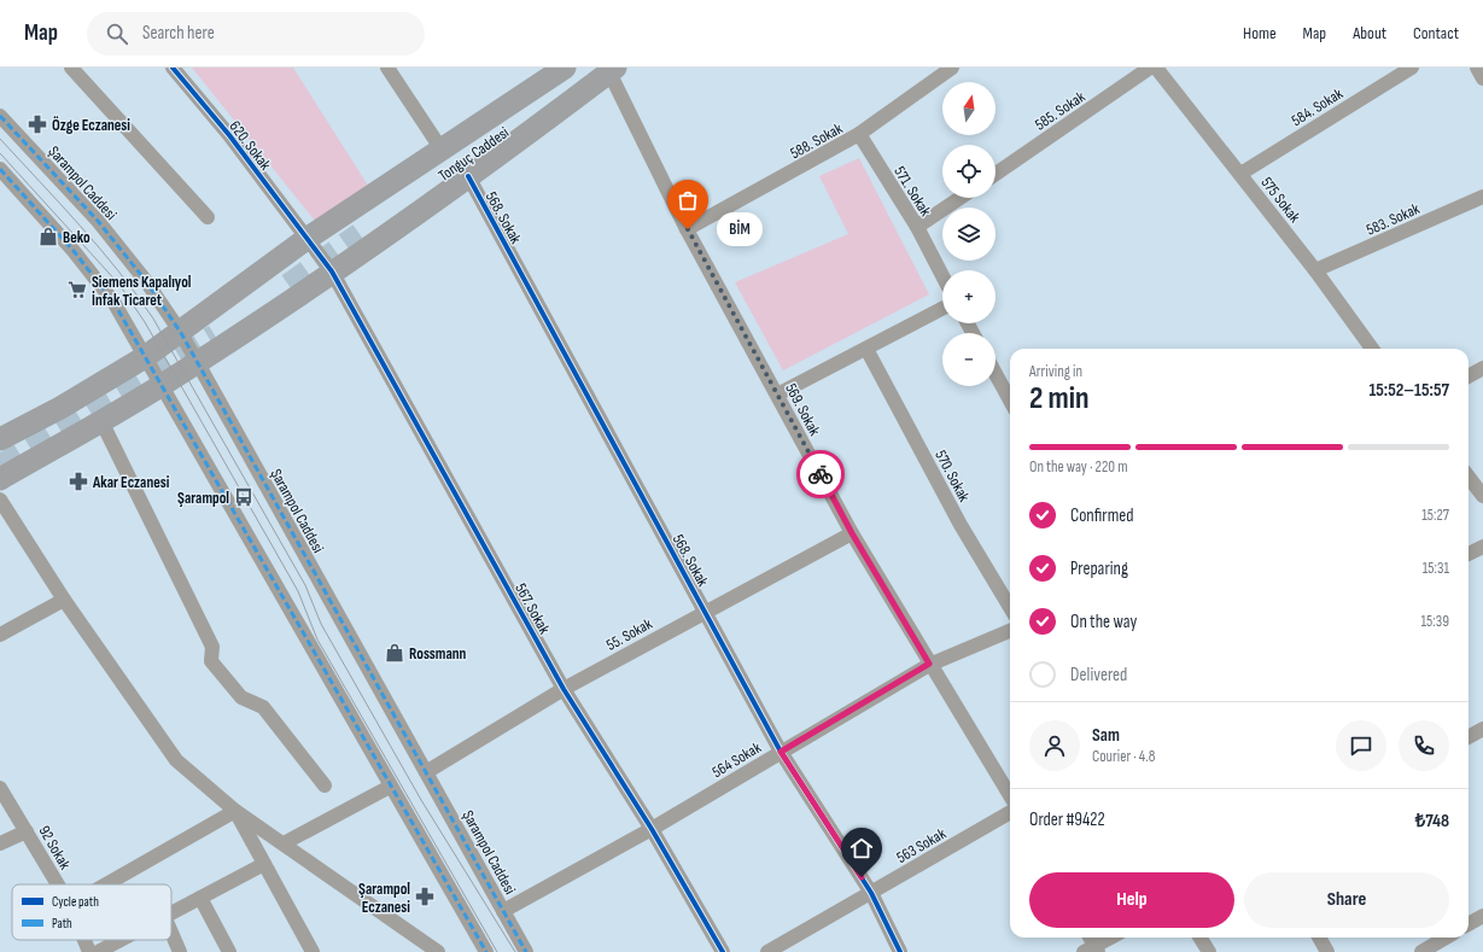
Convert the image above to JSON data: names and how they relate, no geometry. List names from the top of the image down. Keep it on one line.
{"streets":{"main road":["Tonguç Caddesi"],"street":["584. Sokak","585. Sokak","588. Sokak","620. Sokak","Şarampol Caddesi","571. Sokak","575 Sokak","568. Sokak","583. Sokak","569. Sokak","570. Sokak","567. Sokak","55. Sokak","564 Sokak","563 Sokak","92 Sokak"]},"crossings":[["584. Sokak","575 Sokak"],["588. Sokak","571. Sokak"],["588. Sokak","569. Sokak"],["620. Sokak","567. Sokak"],["Tonguç Caddesi","569. Sokak"],["Şarampol Caddesi","55. Sokak"],["Şarampol Caddesi","564 Sokak"],["575 Sokak","583. Sokak"],["568. Sokak","55. Sokak"],["568. Sokak","564 Sokak"],["568. Sokak","563 Sokak"],["569. Sokak","55. Sokak"],["569. Sokak","564 Sokak"],["567. Sokak","55. Sokak"],["567. Sokak","564 Sokak"]],"places":{"pharmacy":["Özge Eczanesi","Akar Eczanesi","Şarampol Eczanesi"],"other":["BİM"],"shop":["Beko","Rossmann"],"supermarket":["Siemens Kapalıyol İnfak Ticaret"],"bus stop":["Şarampol"]},"legend":["Cycle path","Path"],"north":"top","page":{"header":"Map","search":"Search here","nav":["Home","Map","About","Contact"],"map_buttons":["+","−"],"bubble":"BİM","heading":["2 min","Arriving in","15:52–15:57"],"panel":["Sam","Courier · 4.8","Order #9422","₺748"],"bar":"On the way · 220 m","list":[["Confirmed","15:27"],["Preparing","15:31"],["On the way","15:39"],"Delivered"],"buttons":["Help","Share"]}}
